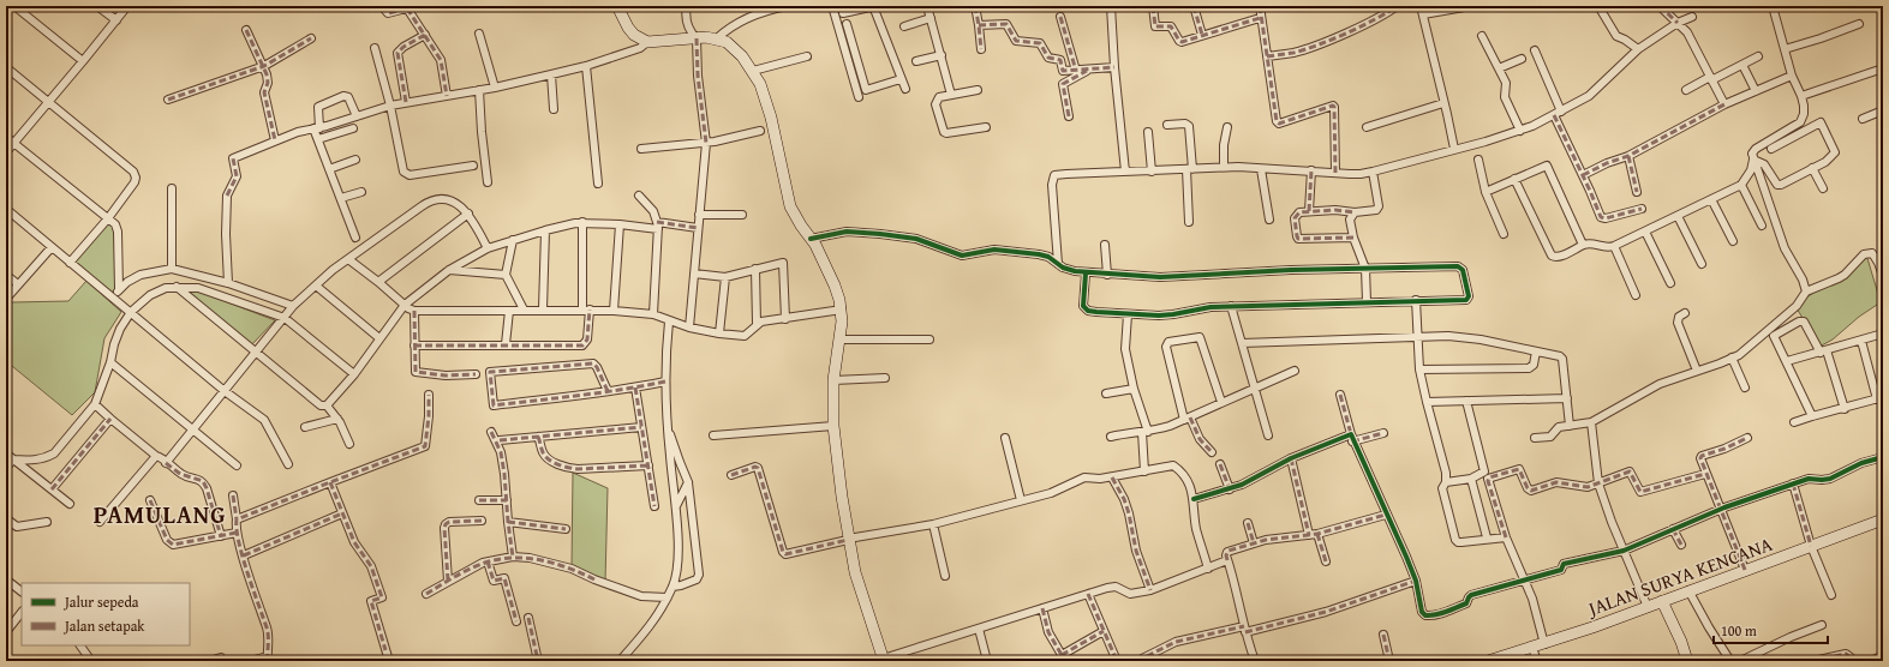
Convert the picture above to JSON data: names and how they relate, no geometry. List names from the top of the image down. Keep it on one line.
{"streets":{"main road":["JALAN SURYA KENCANA"]},"districts":["PAMULANG"],"legend":["Jalur sepeda","Jalan setapak"],"scale_bar":"100 m"}
